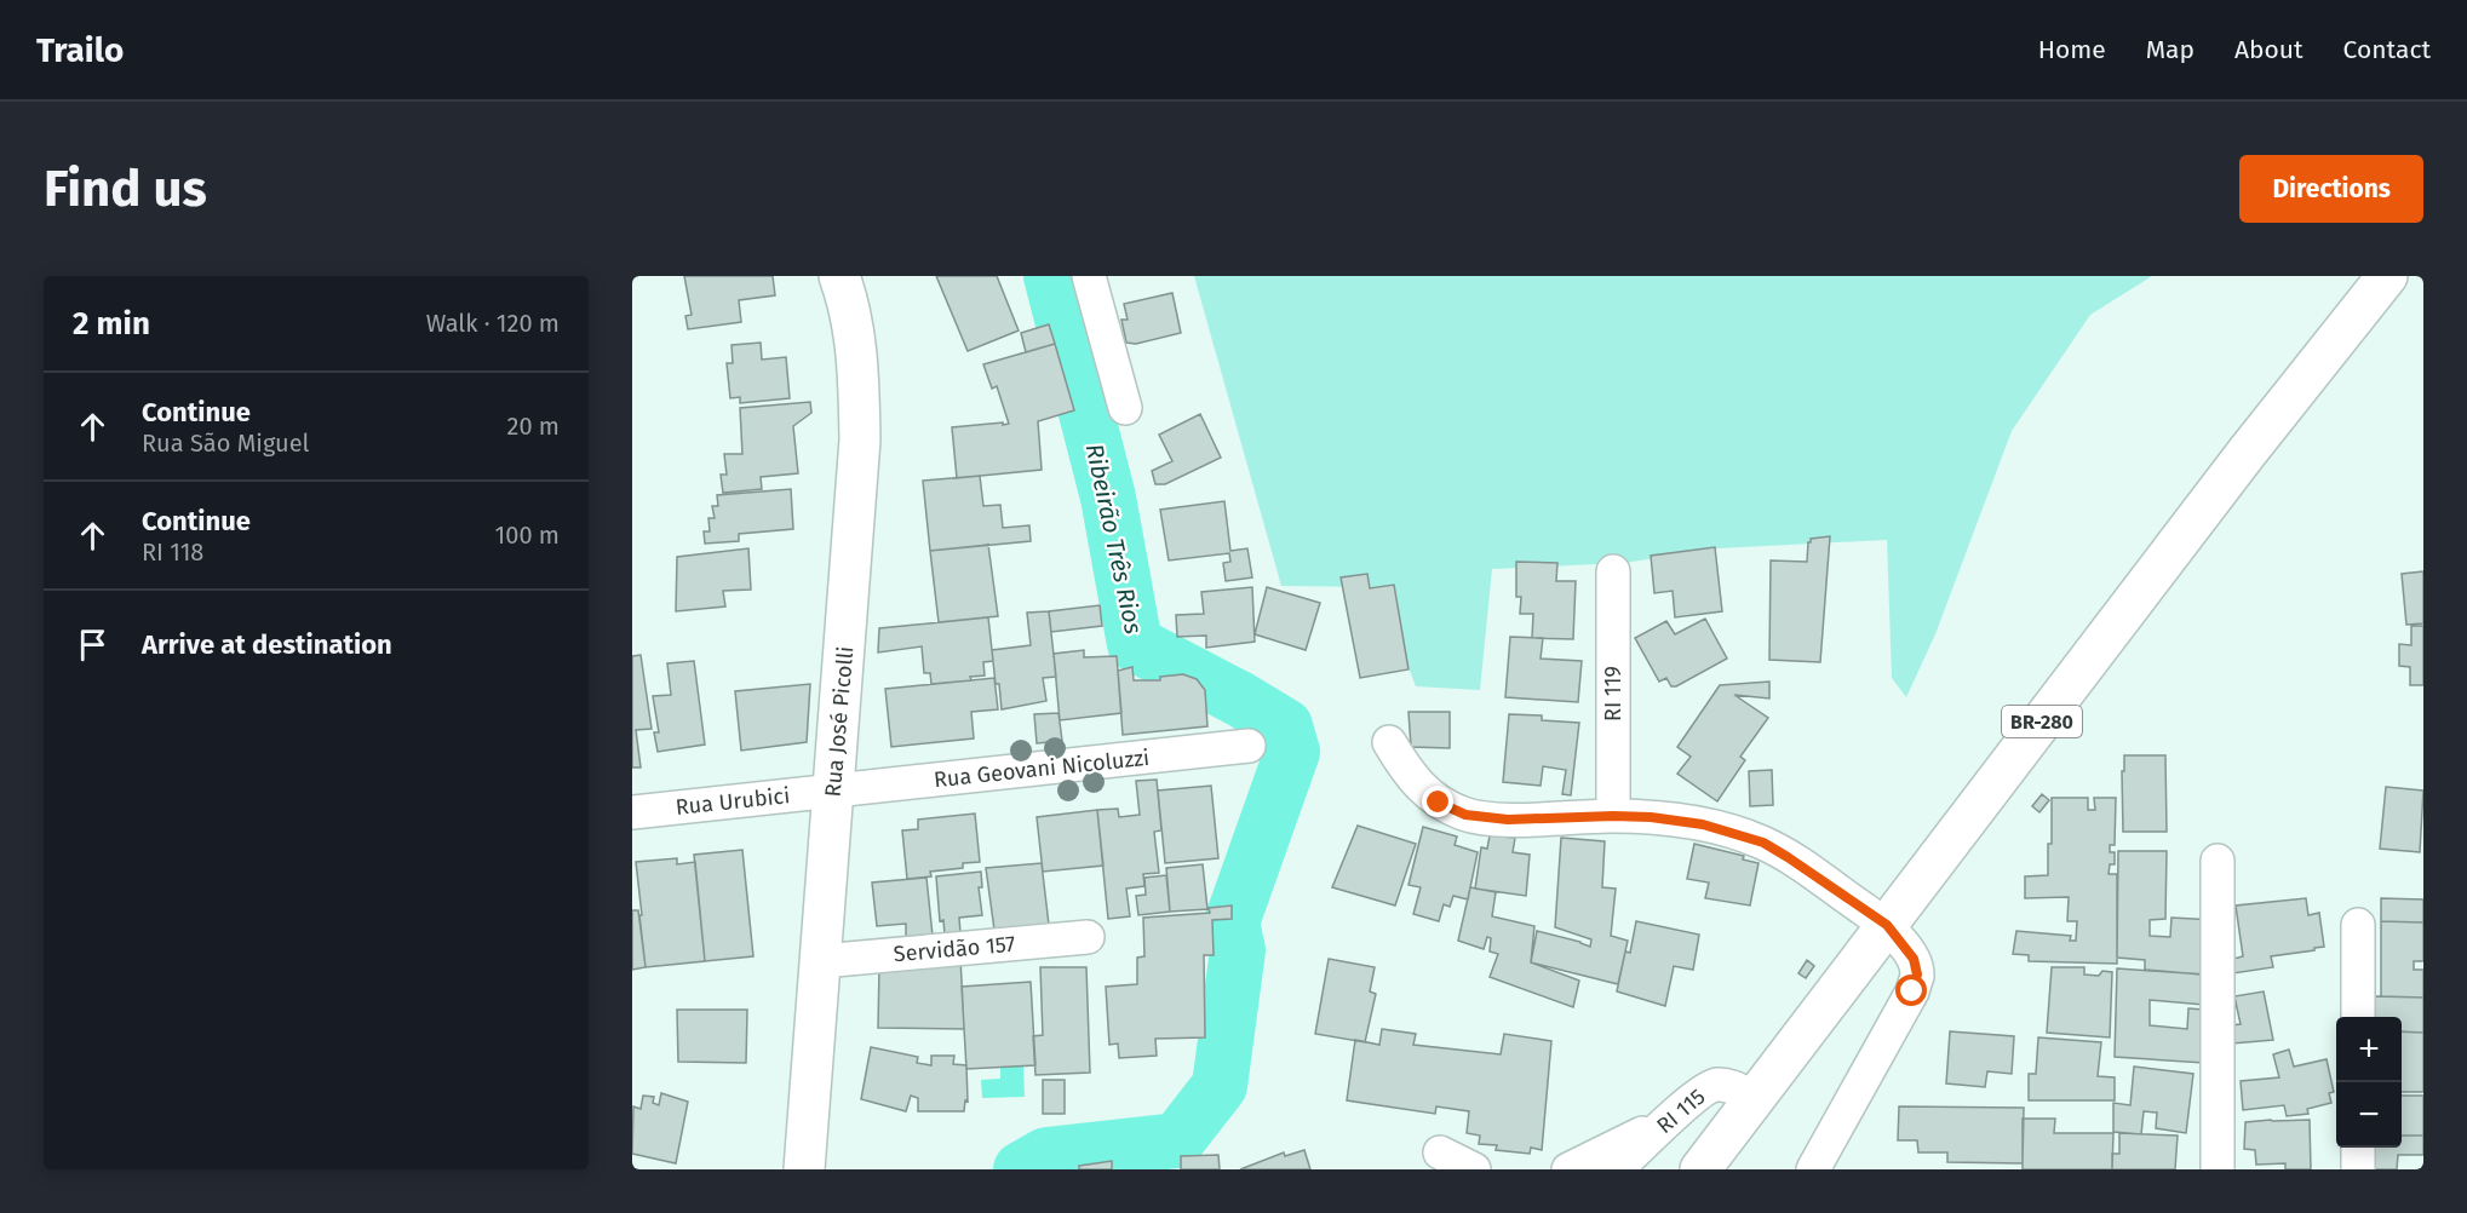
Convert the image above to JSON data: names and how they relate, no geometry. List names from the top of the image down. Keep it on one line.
{"streets":{"main road":["Rua José Picolli","BR-280"],"street":["RI 119","Rua Geovani Nicoluzzi","Rua Urubici","Servidão 157","RI 115"]},"crossings":[["Rua José Picolli","Rua Geovani Nicoluzzi"],["Rua José Picolli","Rua Urubici"],["Rua José Picolli","Servidão 157"],["BR-280","RI 115"],["Rua Geovani Nicoluzzi","Rua Urubici"]],"water":["Ribeirão Três Rios"],"page":{"header":"Trailo","nav":["Home","Map","About","Contact"],"buttons":"Directions","title":"Find us","heading":["2 min","Walk · 120 m"],"list":[["Continue","Rua São Miguel","20 m"],["Continue","RI 118","100 m"],"Arrive at destination"],"map_buttons":["+","−"]}}
